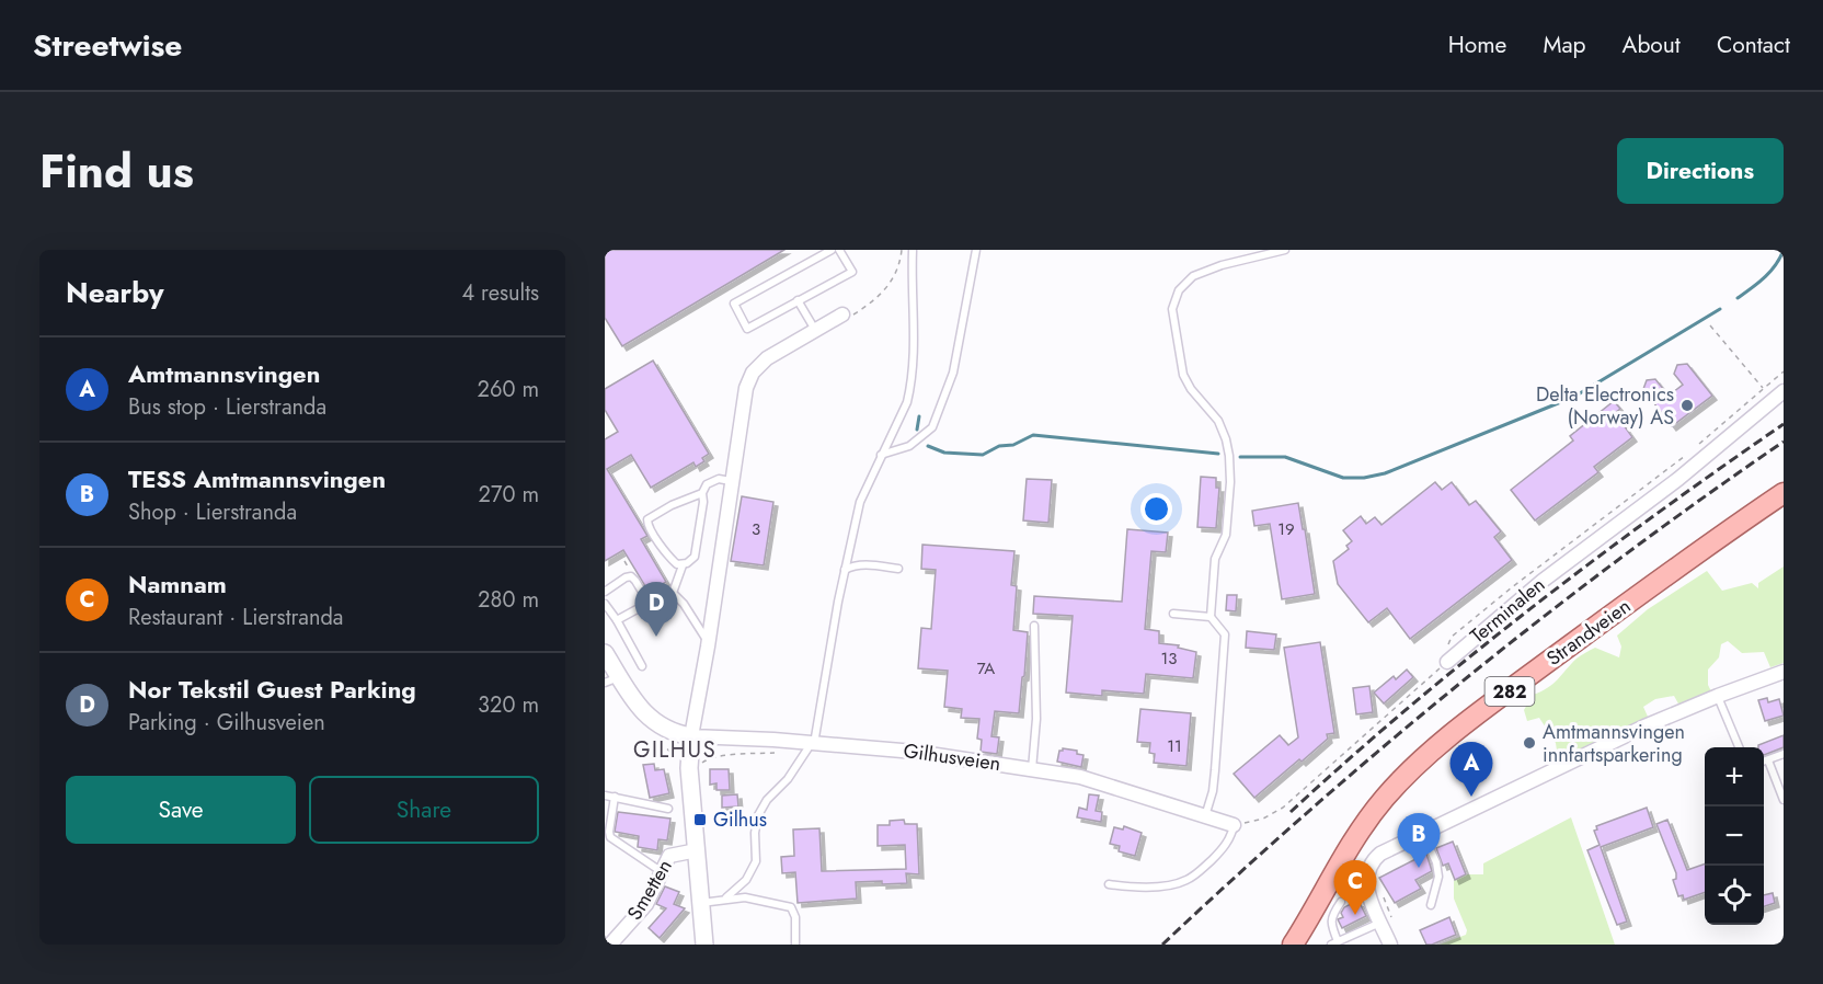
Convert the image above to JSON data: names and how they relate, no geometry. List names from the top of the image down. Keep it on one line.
{"streets":{"main road":["Strandveien","282"],"street":["Terminalen","Gilhusveien","Smetten"]},"districts":["GILHUS"],"places":{"other":["Delta Electronics (Norway) AS","Amtmannsvingen innfartsparkering"],"transit":["Gilhus"]},"house_numbers":["3","19","13","7A","11"],"page":{"header":"Streetwise","nav":["Home","Map","About","Contact"],"title":"Find us","buttons":["Directions",["Save","Share"]],"heading":["Nearby","4 results"],"list":[{"mark":"A","name":"Amtmannsvingen","note":"Bus stop · Lierstranda","value":"260 m"},{"mark":"B","name":"TESS Amtmannsvingen","note":"Shop · Lierstranda","value":"270 m"},{"mark":"C","name":"Namnam","note":"Restaurant · Lierstranda","value":"280 m"},{"mark":"D","name":"Nor Tekstil Guest Parking","note":"Parking · Gilhusveien","value":"320 m"}],"pins":["D","A","B","C"],"map_buttons":["+","−"]}}
